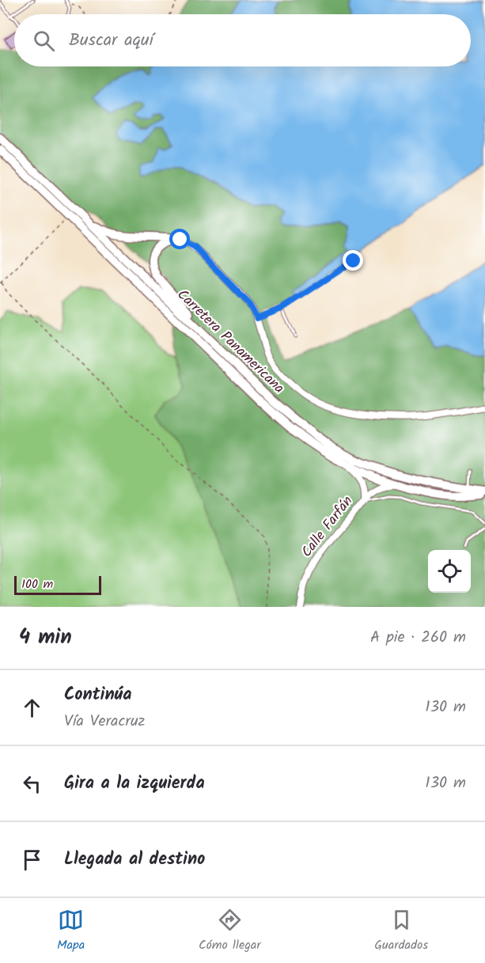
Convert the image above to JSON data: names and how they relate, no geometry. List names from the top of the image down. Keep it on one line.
{"streets":{"highway":["Carretera Panamericana"],"street":["Calle Farfán"]},"crossings":[["Carretera Panamericana","Calle Farfán"]],"scale_bar":"100 m","page":{"search":"Buscar aquí","scale":"100 m","heading":["4 min","A pie · 260 m"],"list":[["Continúa","Vía Veracruz","130 m"],["Gira a la izquierda","130 m"],"Llegada al destino"],"nav":["Mapa","Cómo llegar","Guardados"]}}
